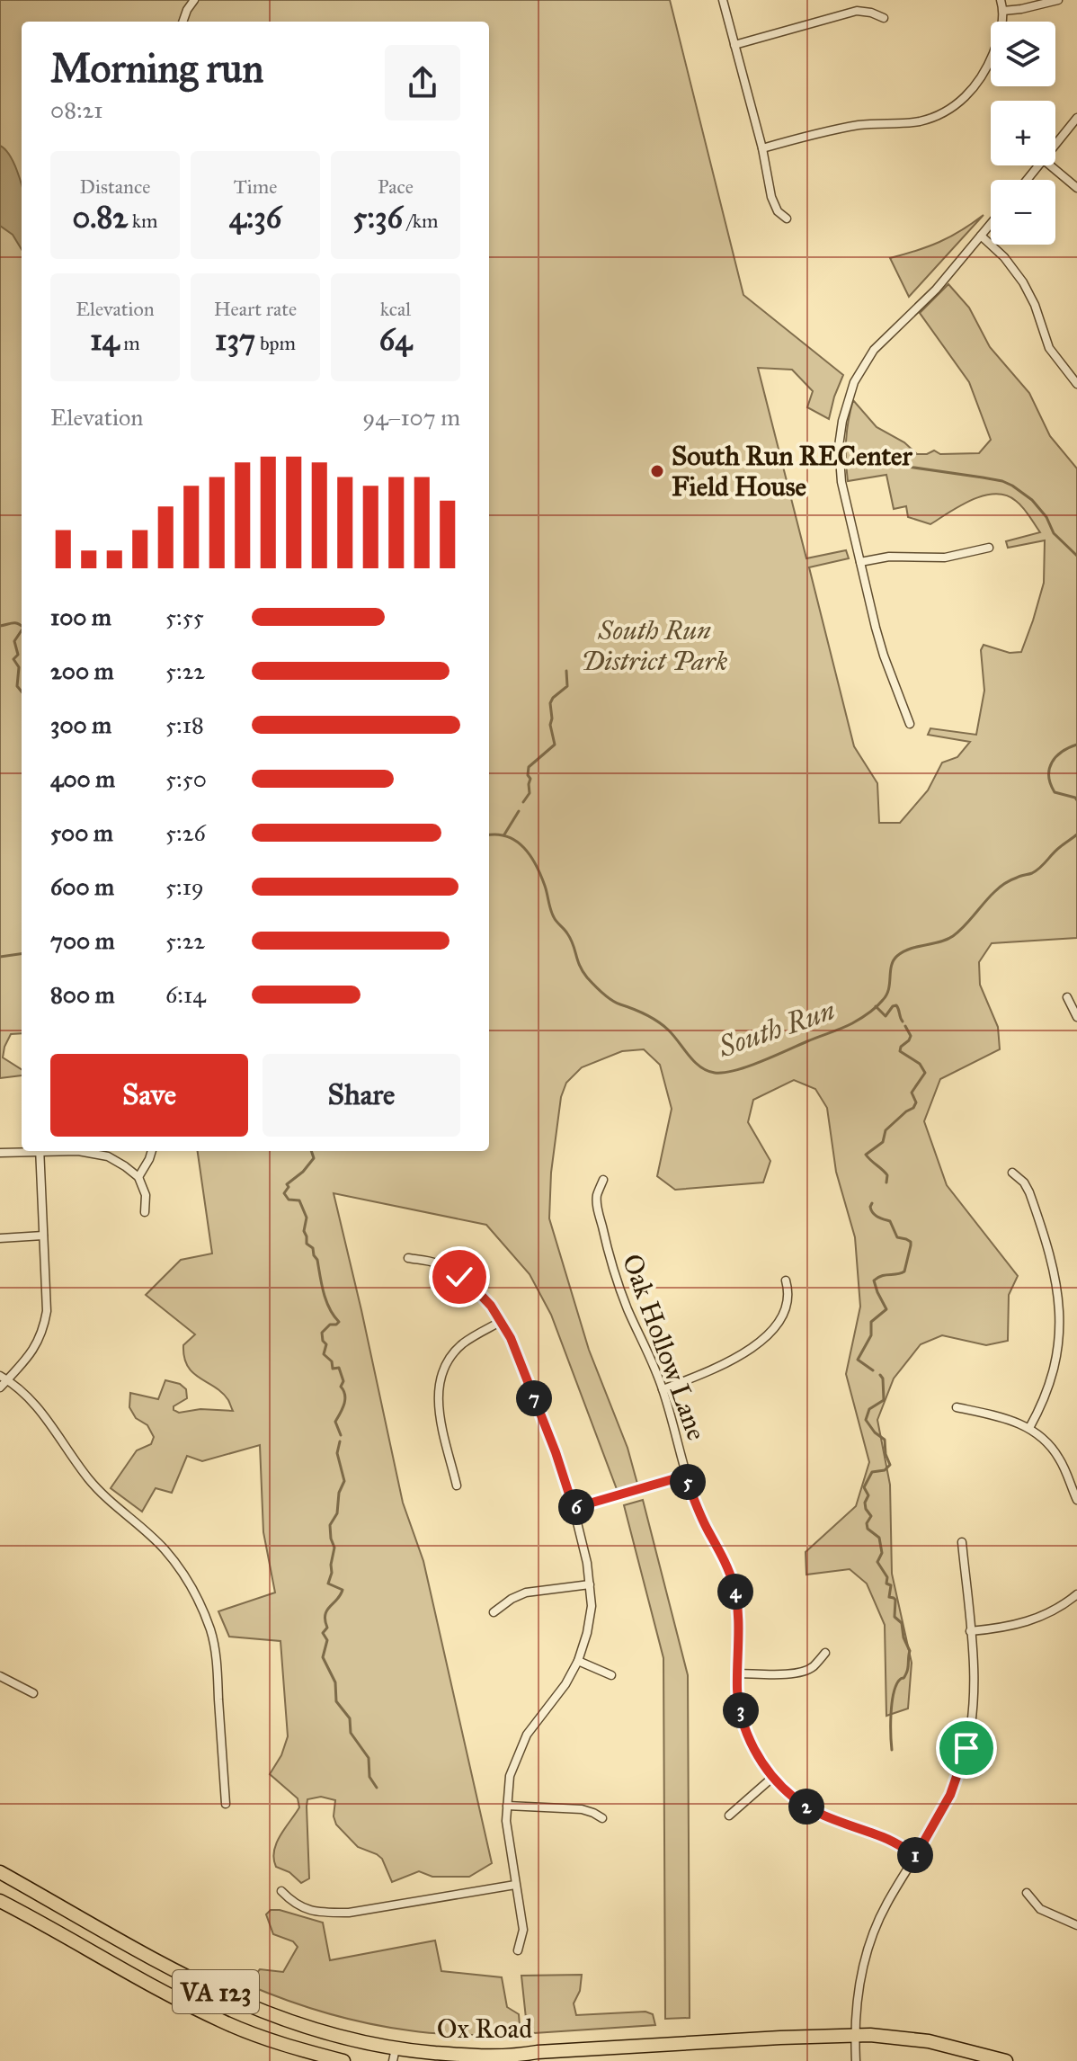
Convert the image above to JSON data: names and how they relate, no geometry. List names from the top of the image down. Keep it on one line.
{"streets":{"highway":["VA 123","Ox Road"],"street":["Oak Hollow Lane"]},"water":["South Run"],"parks":["South Run District Park"],"places":["South Run RECenter Field House"],"page":{"map_buttons":["+","−"],"heading":["Morning run","08:21"],"stats":[["Distance","0.82 km"],["Time","4:36"],["Pace","5:36 /km"],["Elevation","14 m"],["Heart rate","137 bpm"],["kcal","64"]],"chart":["Elevation","94–107 m"],"list":[{"name":"100 m","note":"5:55"},{"name":"200 m","note":"5:22"},{"name":"300 m","note":"5:18"},{"name":"400 m","note":"5:50"},{"name":"500 m","note":"5:26"},{"name":"600 m","note":"5:19"},{"name":"700 m","note":"5:22"},{"name":"800 m","note":"6:14"}],"buttons":["Save","Share"],"pins":["7","5","6","4","3","2","1"]}}
